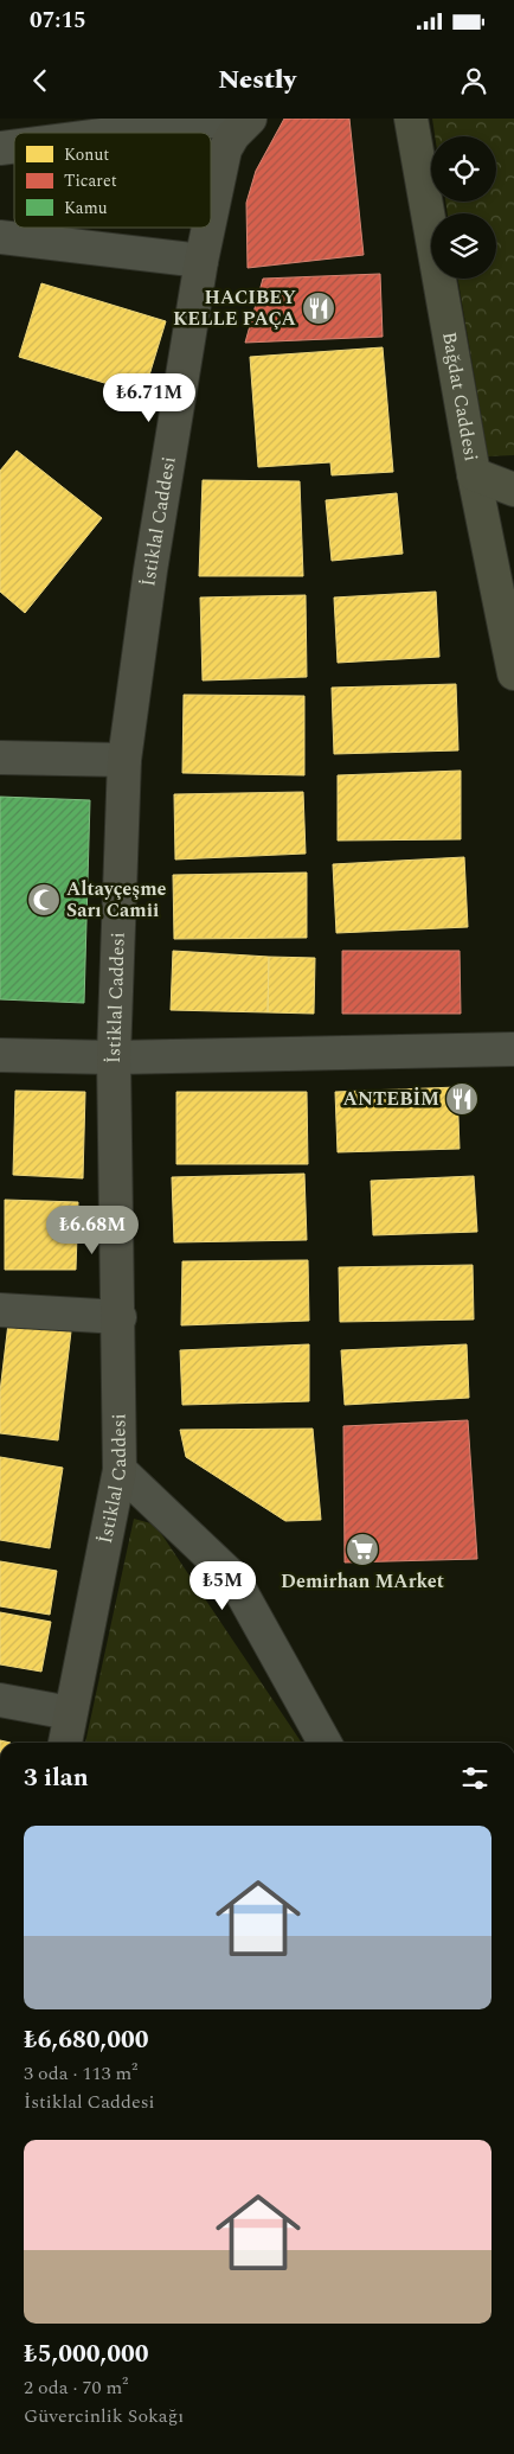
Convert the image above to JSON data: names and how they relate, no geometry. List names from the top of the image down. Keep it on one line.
{"streets":{"main road":["Bağdat Caddesi"],"street":["İstiklal Caddesi"]},"places":{"restaurant":["HACIBEY KELLE PAÇA","ANTEBİM"],"mosque":["Altayçeşme Sarı Camii"],"supermarket":["Demirhan MArket"]},"legend":["Konut","Ticaret","Kamu"],"page":{"status":"07:15","header":"Nestly","price":["₺6.71M","₺6.68M","₺5M"],"heading":"3 ilan","list":[{"name":"₺6,680,000","note":"3 oda · 113 m² · İstiklal Caddesi"},{"name":"₺5,000,000","note":"2 oda · 70 m² · Güvercinlik Sokağı"}]}}
